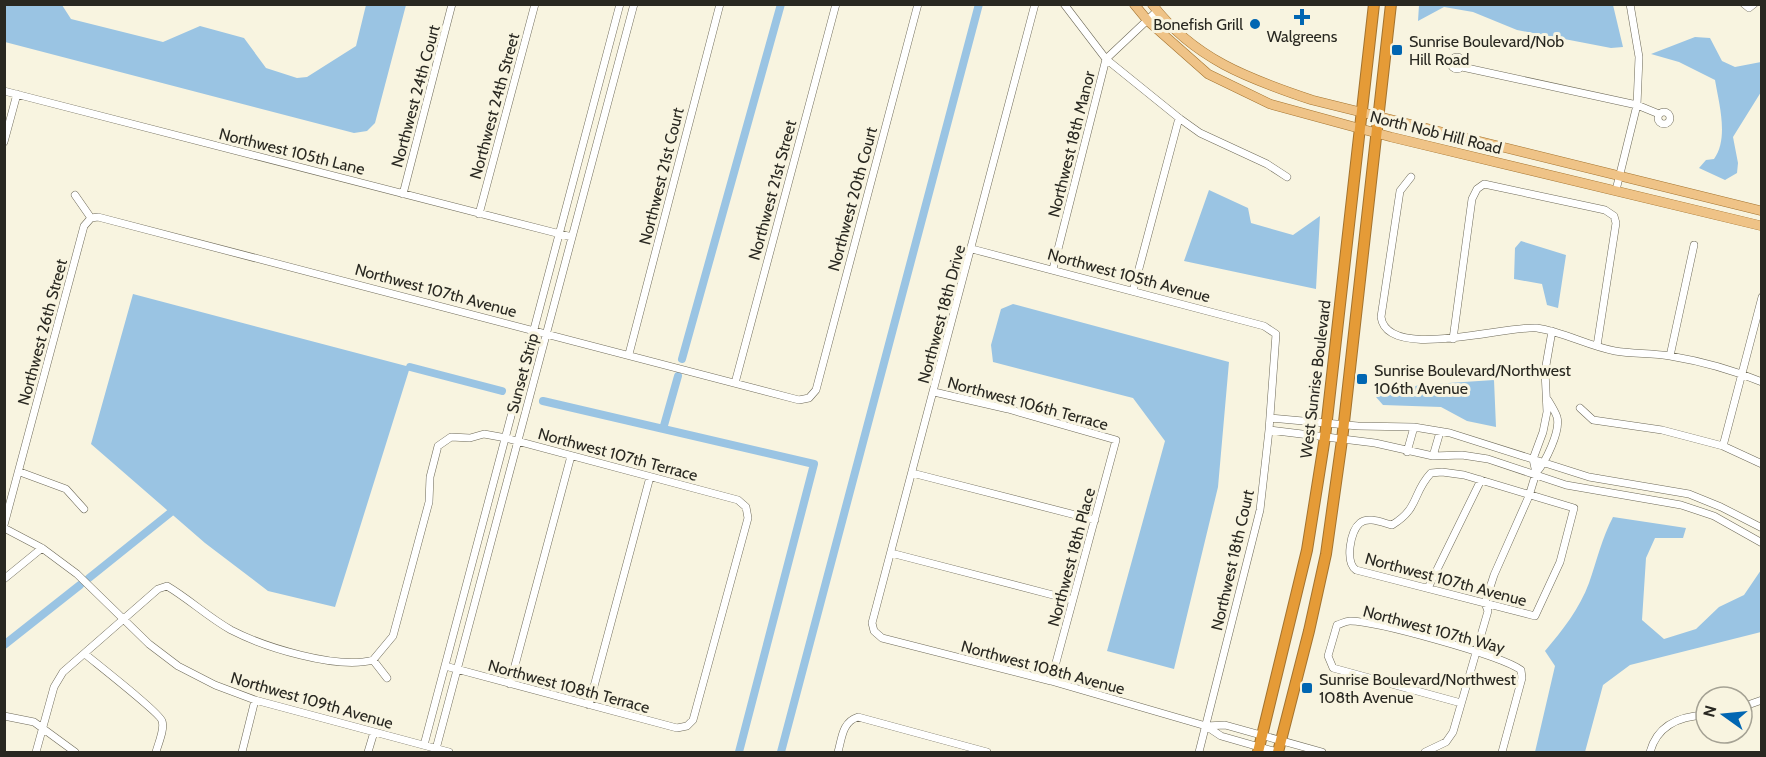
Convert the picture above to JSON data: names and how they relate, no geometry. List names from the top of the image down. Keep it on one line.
{"streets":{"highway":["West Sunrise Boulevard"],"main road":["North Nob Hill Road"],"street":["Northwest 24th Court","Northwest 24th Street","Northwest 18th Manor","Northwest 105th Lane","Northwest 21st Court","Northwest 21st Street","Northwest 20th Court","Northwest 105th Avenue","Northwest 107th Avenue","Northwest 18th Drive","Northwest 26th Street","Sunset Strip","Northwest 106th Terrace","Northwest 107th Terrace","Northwest 18th Place","Northwest 18th Court","Northwest 107th Way","Northwest 108th Avenue","Northwest 108th Terrace","Northwest 109th Avenue"]},"crossings":[["Northwest 24th Court","Northwest 105th Lane"],["Northwest 24th Street","Northwest 105th Lane"],["North Nob Hill Road","Northwest 18th Manor"],["North Nob Hill Road","West Sunrise Boulevard"],["Northwest 18th Manor","Northwest 105th Avenue"],["Northwest 105th Lane","Sunset Strip"],["Northwest 21st Court","Northwest 107th Avenue"],["Northwest 21st Street","Northwest 107th Avenue"],["Northwest 20th Court","Northwest 107th Avenue"],["Northwest 105th Avenue","Northwest 18th Drive"],["Northwest 105th Avenue","Northwest 18th Court"],["Northwest 107th Avenue","Northwest 26th Street"],["Northwest 107th Avenue","Sunset Strip"],["Northwest 18th Drive","Northwest 106th Terrace"],["Northwest 18th Drive","Northwest 108th Avenue"],["Northwest 26th Street","Northwest 109th Avenue"],["Sunset Strip","Northwest 107th Terrace"],["Sunset Strip","Northwest 108th Terrace"],["Sunset Strip","Northwest 109th Avenue"],["West Sunrise Boulevard","Northwest 108th Avenue"],["Northwest 106th Terrace","Northwest 18th Place"],["Northwest 107th Terrace","Northwest 108th Terrace"],["Northwest 18th Place","Northwest 108th Avenue"],["Northwest 18th Court","Northwest 108th Avenue"]],"places":{"health":["Walgreens"],"other":["Bonefish Grill"],"transit":["Sunrise Boulevard/Nob Hill Road","Sunrise Boulevard/Northwest 106th Avenue","Sunrise Boulevard/Northwest 108th Avenue"]},"north":"left"}
